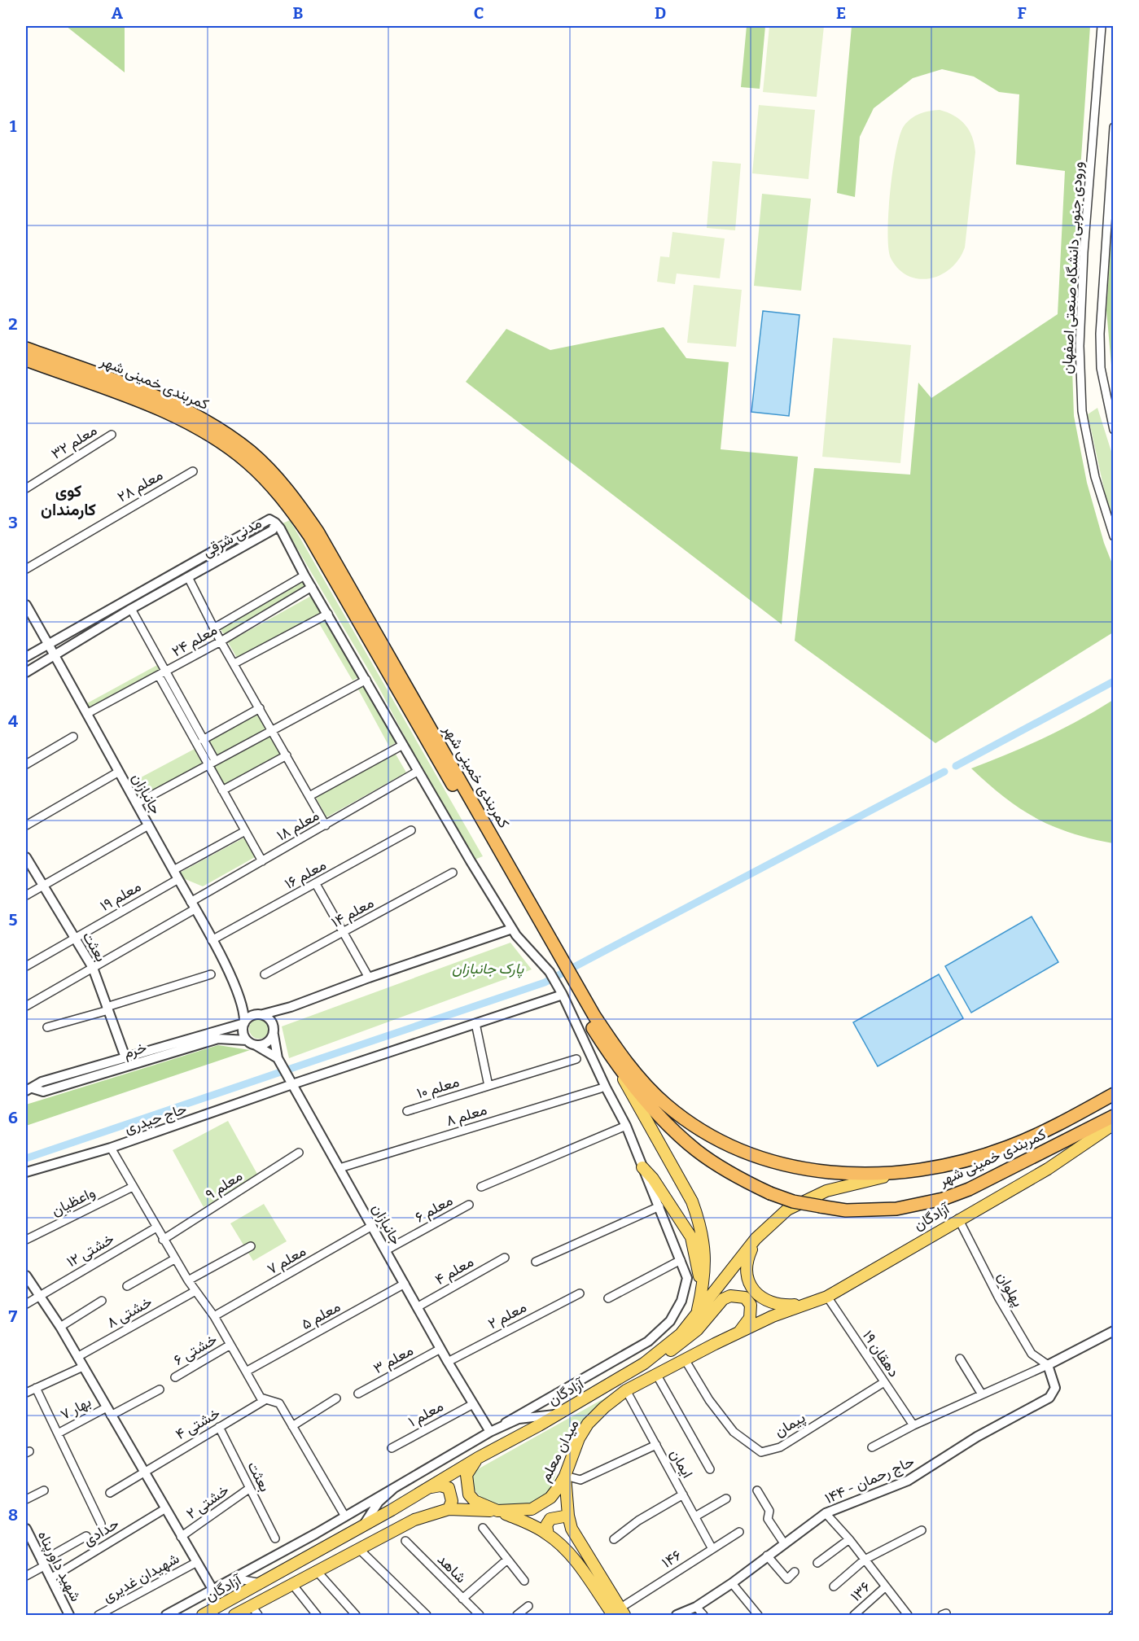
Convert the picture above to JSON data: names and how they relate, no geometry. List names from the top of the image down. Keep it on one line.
{"streets":{"highway":["کمربندی خمینی شهر"],"main road":["آزادگان","میدان معلم"],"street":["ورودی جنوبی دانشگاه صنعتی اصفهان","معلم ۳۲","معلم ۲۸","مدنی شرقی","معلم ۲۴","جانبازان","معلم ۱۸","معلم ۱۶","معلم ۱۹","معلم ۱۴","بعثت","خرم","معلم ۱۰","معلم ۸","حاج حیدری","معلم ۹","واعظیان","معلم ۶","خشتی ۱۲","معلم ۷","معلم ۴","پهلوان","خشتی ۸","معلم ۵","معلم ۲","خشتی ۶","دهقان ۱۹","معلم ۳","بهار ۷","معلم ۱","خشتی ۴","پیمان","ایمان","حاج رحمان - ۱۴۴","خشتی ۲","حدادی","۱۴۶","شهید داورپناه","شاهد","شهیدان غدیری","۱۳۶"]},"crossings":[["کمربندی خمینی شهر","حاج حیدری"],["کمربندی خمینی شهر","آزادگان"],["مدنی شرقی","جانبازان"],["معلم ۲۴","جانبازان"],["جانبازان","معلم ۱۸"],["جانبازان","معلم ۱۶"],["جانبازان","معلم ۱۹"],["جانبازان","معلم ۸"],["جانبازان","حاج حیدری"],["جانبازان","معلم ۶"],["جانبازان","معلم ۷"],["جانبازان","معلم ۴"],["جانبازان","معلم ۵"],["جانبازان","معلم ۲"],["جانبازان","معلم ۳"],["جانبازان","معلم ۱"],["معلم ۱۸","بعثت"],["معلم ۱۹","بعثت"],["بعثت","خرم"],["بعثت","خشتی ۴"],["بعثت","خشتی ۲"],["آزادگان","پهلوان"],["آزادگان","دهقان ۱۹"],["آزادگان","پیمان"],["آزادگان","میدان معلم"],["آزادگان","ایمان"],["پهلوان","حاج رحمان - ۱۴۴"],["دهقان ۱۹","پیمان"],["ایمان","۱۴۶"],["حدادی","شهید داورپناه"]],"districts":["کوی کارمندان"],"parks":["پارک جانبازان"],"grid":{"columns":["A","B","C","D","E","F"],"rows":["1","2","3","4","5","6","7","8"]}}
